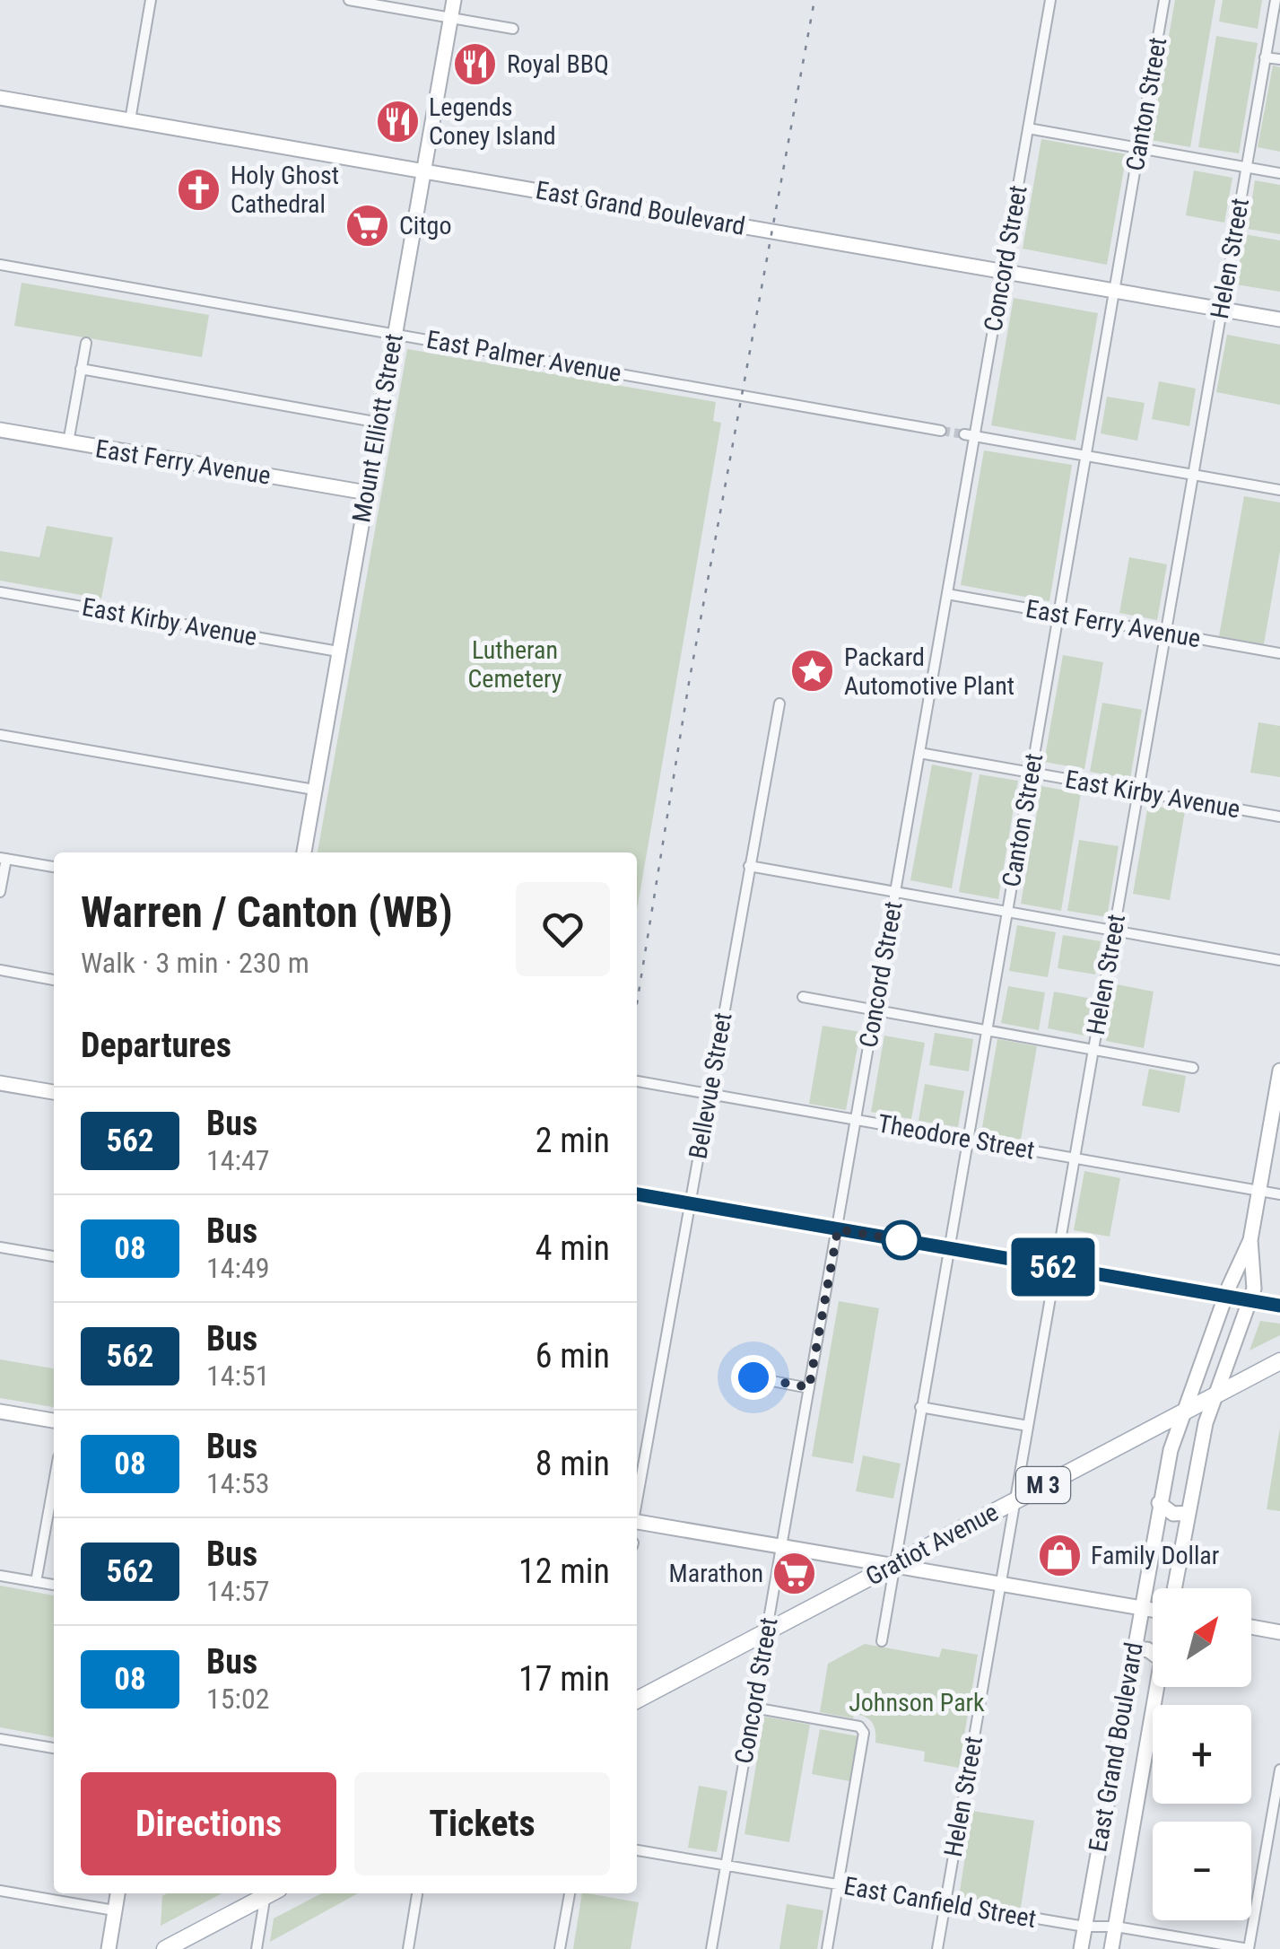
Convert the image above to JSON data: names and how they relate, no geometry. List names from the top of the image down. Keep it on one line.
{"streets":{"main road":["East Grand Boulevard","Mount Elliott Street","East Ferry Avenue","M 3","Gratiot Avenue"],"street":["Canton Street","Concord Street","Helen Street","East Palmer Avenue","East Kirby Avenue","Bellevue Street","Theodore Street","East Canfield Street"]},"crossings":[["Canton Street","East Grand Boulevard"],["Canton Street","East Ferry Avenue"],["Canton Street","East Kirby Avenue"],["Canton Street","Theodore Street"],["Canton Street","Gratiot Avenue"],["East Grand Boulevard","Concord Street"],["East Grand Boulevard","Helen Street"],["East Grand Boulevard","Mount Elliott Street"],["East Grand Boulevard","Theodore Street"],["East Grand Boulevard","Gratiot Avenue"],["East Grand Boulevard","East Canfield Street"],["Concord Street","East Ferry Avenue"],["Concord Street","East Kirby Avenue"],["Concord Street","Theodore Street"],["Concord Street","Gratiot Avenue"],["Concord Street","East Canfield Street"],["Helen Street","East Ferry Avenue"],["Helen Street","East Kirby Avenue"],["Helen Street","Theodore Street"],["Helen Street","Gratiot Avenue"],["Helen Street","East Canfield Street"],["East Palmer Avenue","Mount Elliott Street"],["Mount Elliott Street","East Ferry Avenue"],["Mount Elliott Street","East Kirby Avenue"],["Bellevue Street","Theodore Street"]],"parks":["Lutheran Cemetery","Johnson Park"],"places":{"restaurant":["Royal BBQ","Legends Coney Island"],"church":["Holy Ghost Cathedral"],"supermarket":["Citgo","Marathon"],"place":["Packard Automotive Plant"],"shop":["Family Dollar"]},"lines":["bus line 562"],"north":"top right","page":{"on_map":"562","heading":[["Warren / Canton (WB)","Walk · 3 min · 230 m"],"Departures"],"list":[{"mark":"562","name":"Bus","note":"14:47","value":"2 min"},{"mark":"08","name":"Bus","note":"14:49","value":"4 min"},{"mark":"562","name":"Bus","note":"14:51","value":"6 min"},{"mark":"08","name":"Bus","note":"14:53","value":"8 min"},{"mark":"562","name":"Bus","note":"14:57","value":"12 min"},{"mark":"08","name":"Bus","note":"15:02","value":"17 min"}],"map_buttons":["+","−"],"buttons":["Directions","Tickets"]}}
